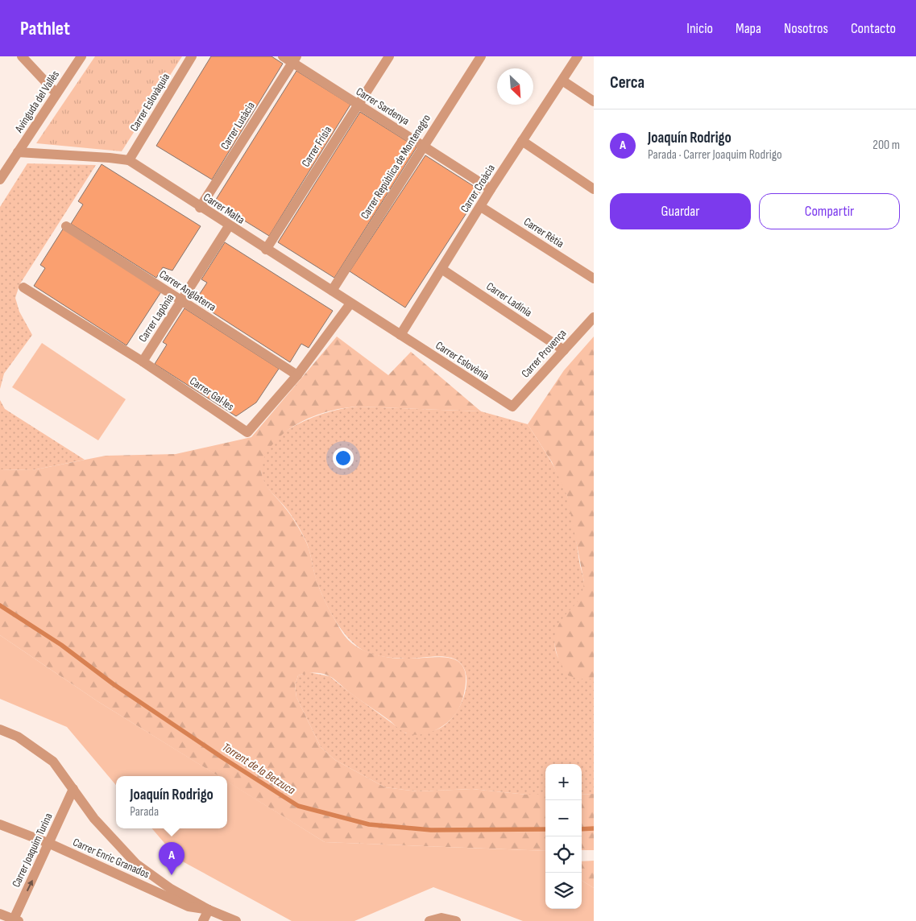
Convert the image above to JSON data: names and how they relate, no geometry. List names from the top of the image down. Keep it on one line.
{"streets":{"street":["Avinguda del Vallès","Carrer Eslovàquia","Carrer Sardenya","Carrer Lusàcia","Carrer Frísia","Carrer República de Montenegro","Carrer Croàcia","Carrer Malta","Carrer Rètia","Carrer Anglaterra","Carrer Ladínia","Carrer Lapònia","Carrer Provença","Carrer Eslovènia","Carrer Gal·les","Carrer Joaquim Turina","Carrer Enric Granados"]},"crossings":[["Avinguda del Vallès","Carrer Malta"],["Carrer Eslovàquia","Carrer Malta"],["Carrer Sardenya","Carrer Lusàcia"],["Carrer Sardenya","Carrer Frísia"],["Carrer Sardenya","Carrer República de Montenegro"],["Carrer Sardenya","Carrer Croàcia"],["Carrer Lusàcia","Carrer Malta"],["Carrer Frísia","Carrer Malta"],["Carrer República de Montenegro","Carrer Malta"],["Carrer Croàcia","Carrer Malta"],["Carrer Croàcia","Carrer Rètia"],["Carrer Croàcia","Carrer Ladínia"],["Carrer Croàcia","Carrer Eslovènia"],["Carrer Malta","Carrer Lapònia"],["Carrer Malta","Carrer Eslovènia"],["Carrer Malta","Carrer Gal·les"],["Carrer Anglaterra","Carrer Lapònia"],["Carrer Anglaterra","Carrer Gal·les"],["Carrer Ladínia","Carrer Provença"],["Carrer Lapònia","Carrer Gal·les"],["Carrer Provença","Carrer Eslovènia"],["Carrer Joaquim Turina","Carrer Enric Granados"]],"one_way":["Carrer Joaquim Turina"],"water":["Torrent de la Betzuca"],"north":"bottom right","page":{"header":"Pathlet","nav":["Inicio","Mapa","Nosotros","Contacto"],"heading":"Cerca","list":[{"mark":"A","name":"Joaquín Rodrigo","note":"Parada · Carrer Joaquim Rodrigo","value":"200 m"}],"buttons":["Guardar","Compartir"],"map_buttons":["+","−"],"popup":["Joaquín Rodrigo","Parada"],"pins":"A"}}
